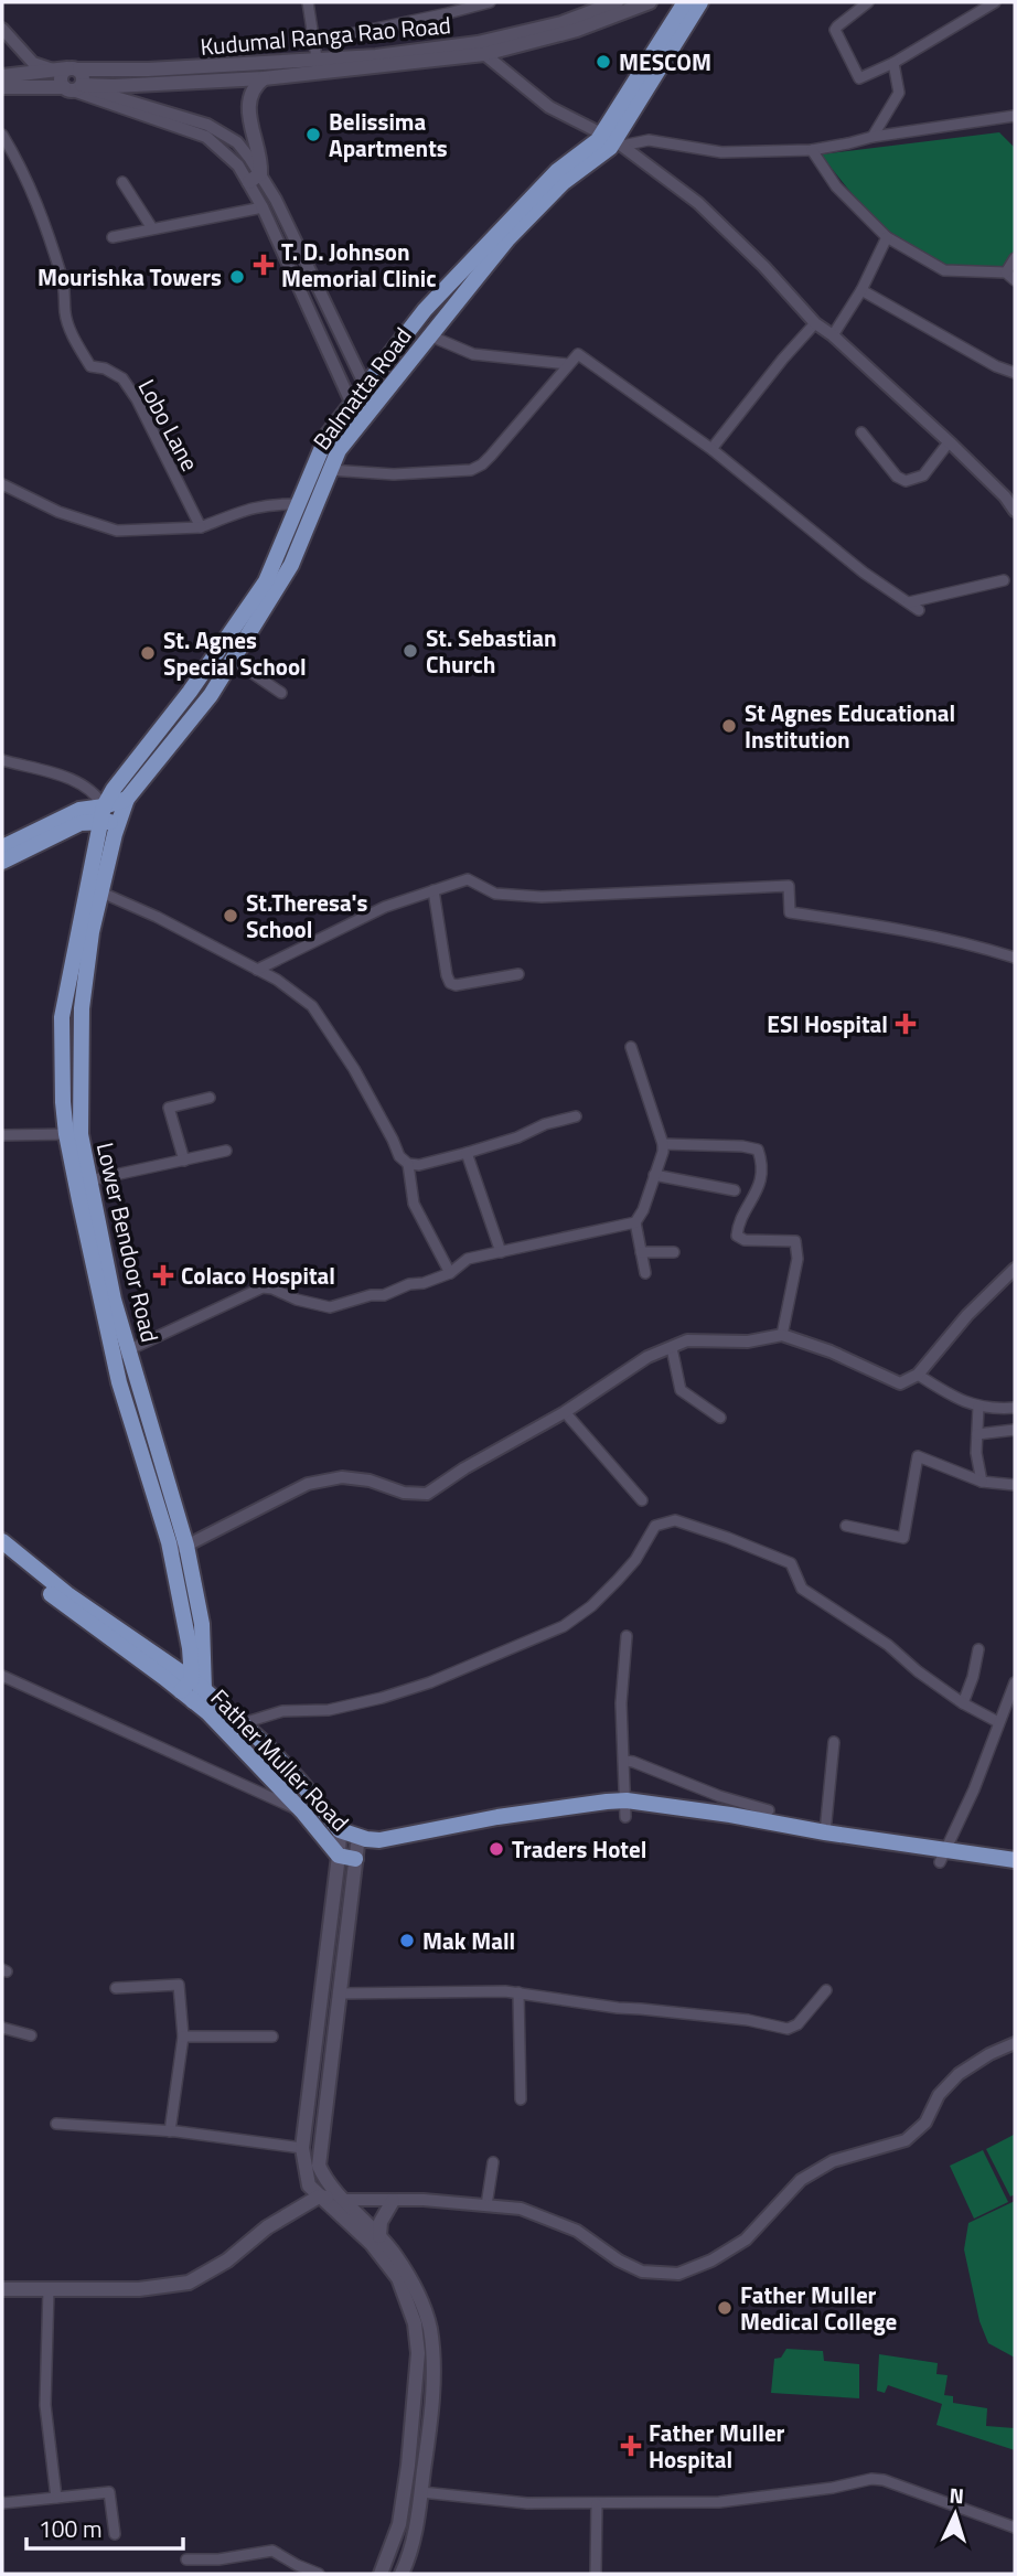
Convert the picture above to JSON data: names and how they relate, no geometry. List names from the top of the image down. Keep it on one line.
{"streets":{"main road":["Kudumal Ranga Rao Road","Balmatta Road","Lower Bendoor Road","Father Muller Road"],"street":["Lobo Lane"]},"crossings":[["Balmatta Road","Lower Bendoor Road"],["Lower Bendoor Road","Father Muller Road"]],"places":{"other":["MESCOM","Belissima Apartments","Mourishka Towers","St. Sebastian Church","St. Agnes Special School","St Agnes Educational Institution","St.Theresa's School","Traders Hotel","Mak Mall","Father Muller Medical College"],"health":["T. D. Johnson Memorial Clinic","ESI Hospital","Colaco Hospital","Father Muller Hospital"]},"scale_bar":"100 m","north":"top"}
